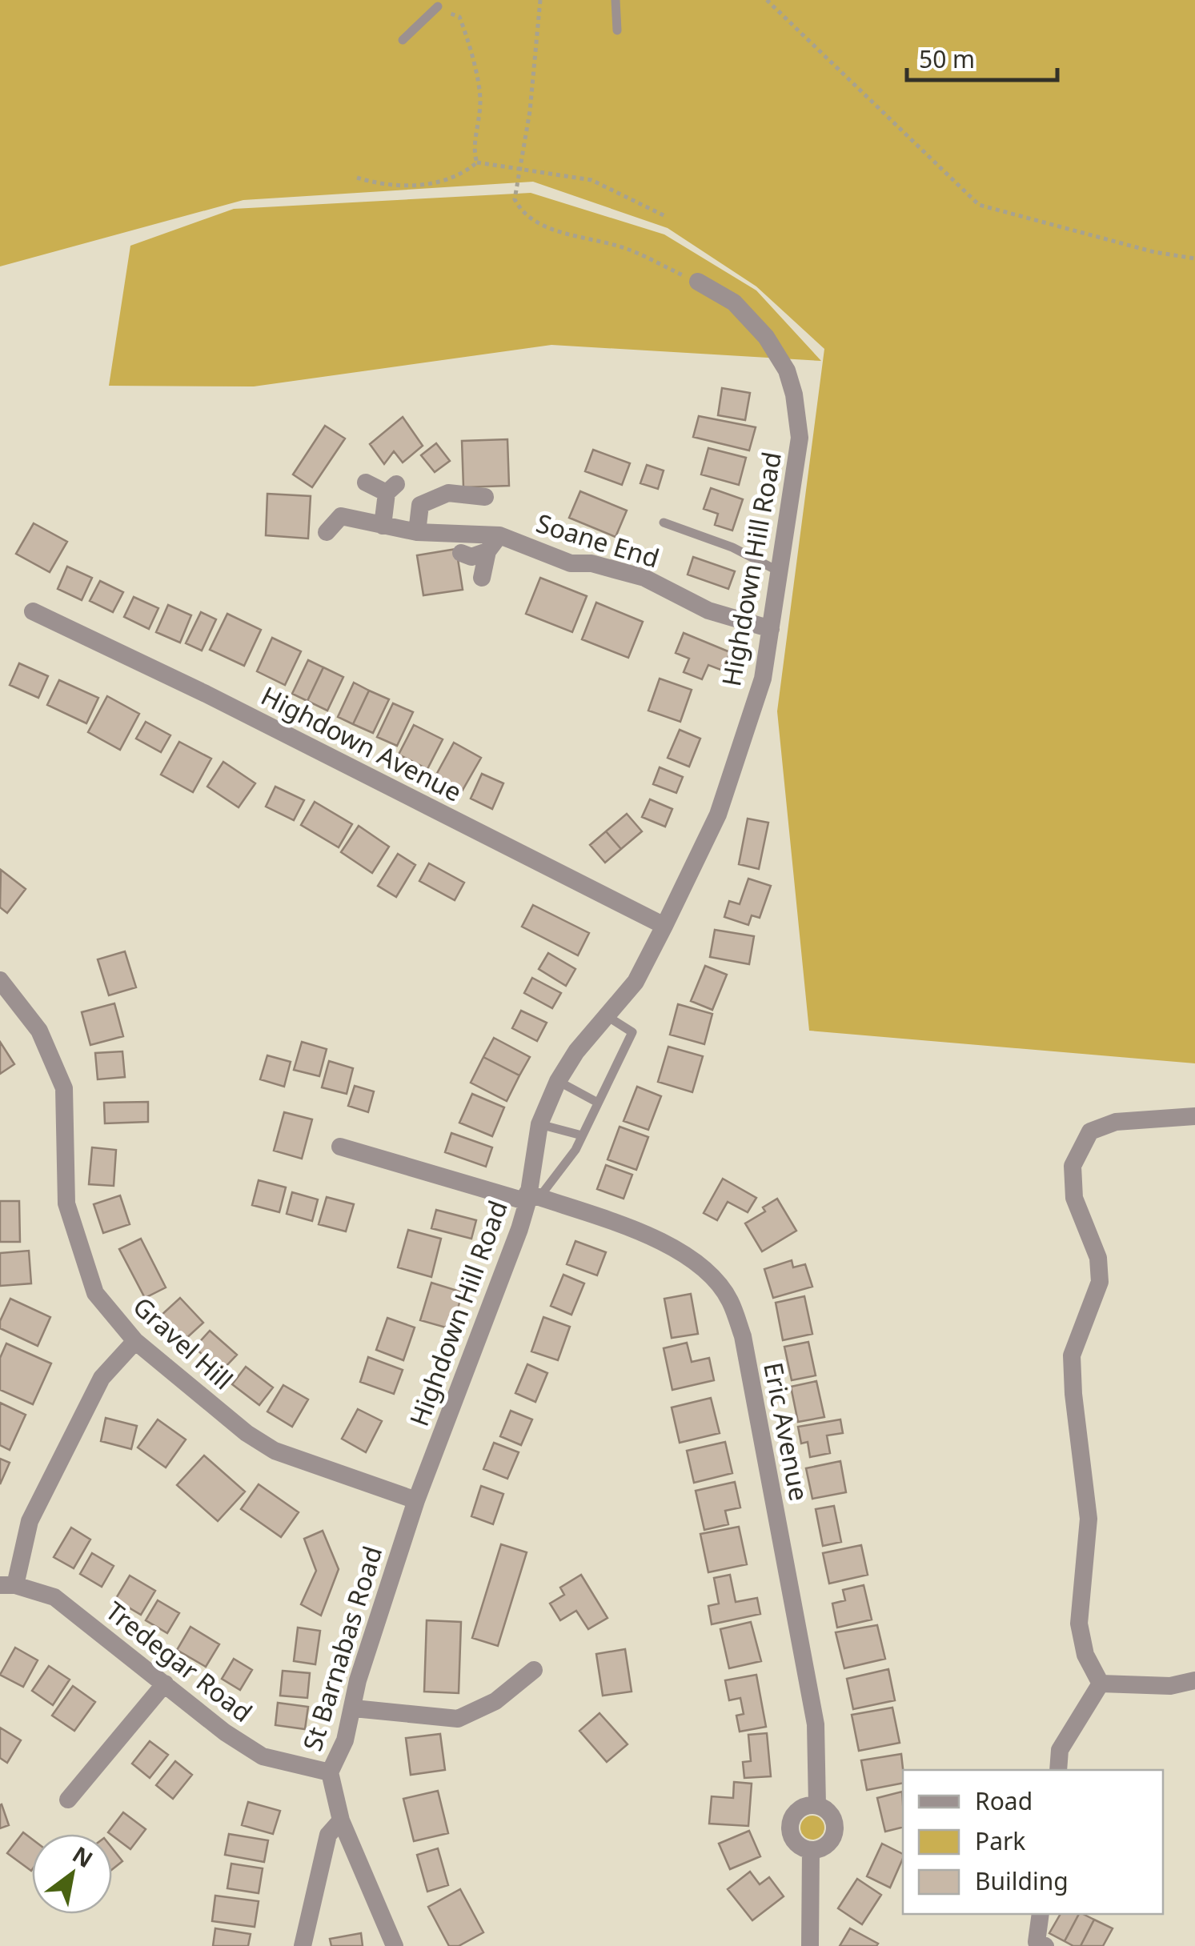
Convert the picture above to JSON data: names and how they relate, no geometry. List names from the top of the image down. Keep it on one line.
{"streets":{"street":["Soane End","Highdown Hill Road","Highdown Avenue","Gravel Hill","Eric Avenue","St Barnabas Road","Tredegar Road"]},"crossings":[["Soane End","Highdown Hill Road"],["Highdown Hill Road","Highdown Avenue"],["Highdown Hill Road","Gravel Hill"],["Highdown Hill Road","Eric Avenue"],["Highdown Hill Road","St Barnabas Road"],["Gravel Hill","St Barnabas Road"],["St Barnabas Road","Tredegar Road"]],"legend":["Road","Park","Building"],"scale_bar":"50 m","north":"top right"}
